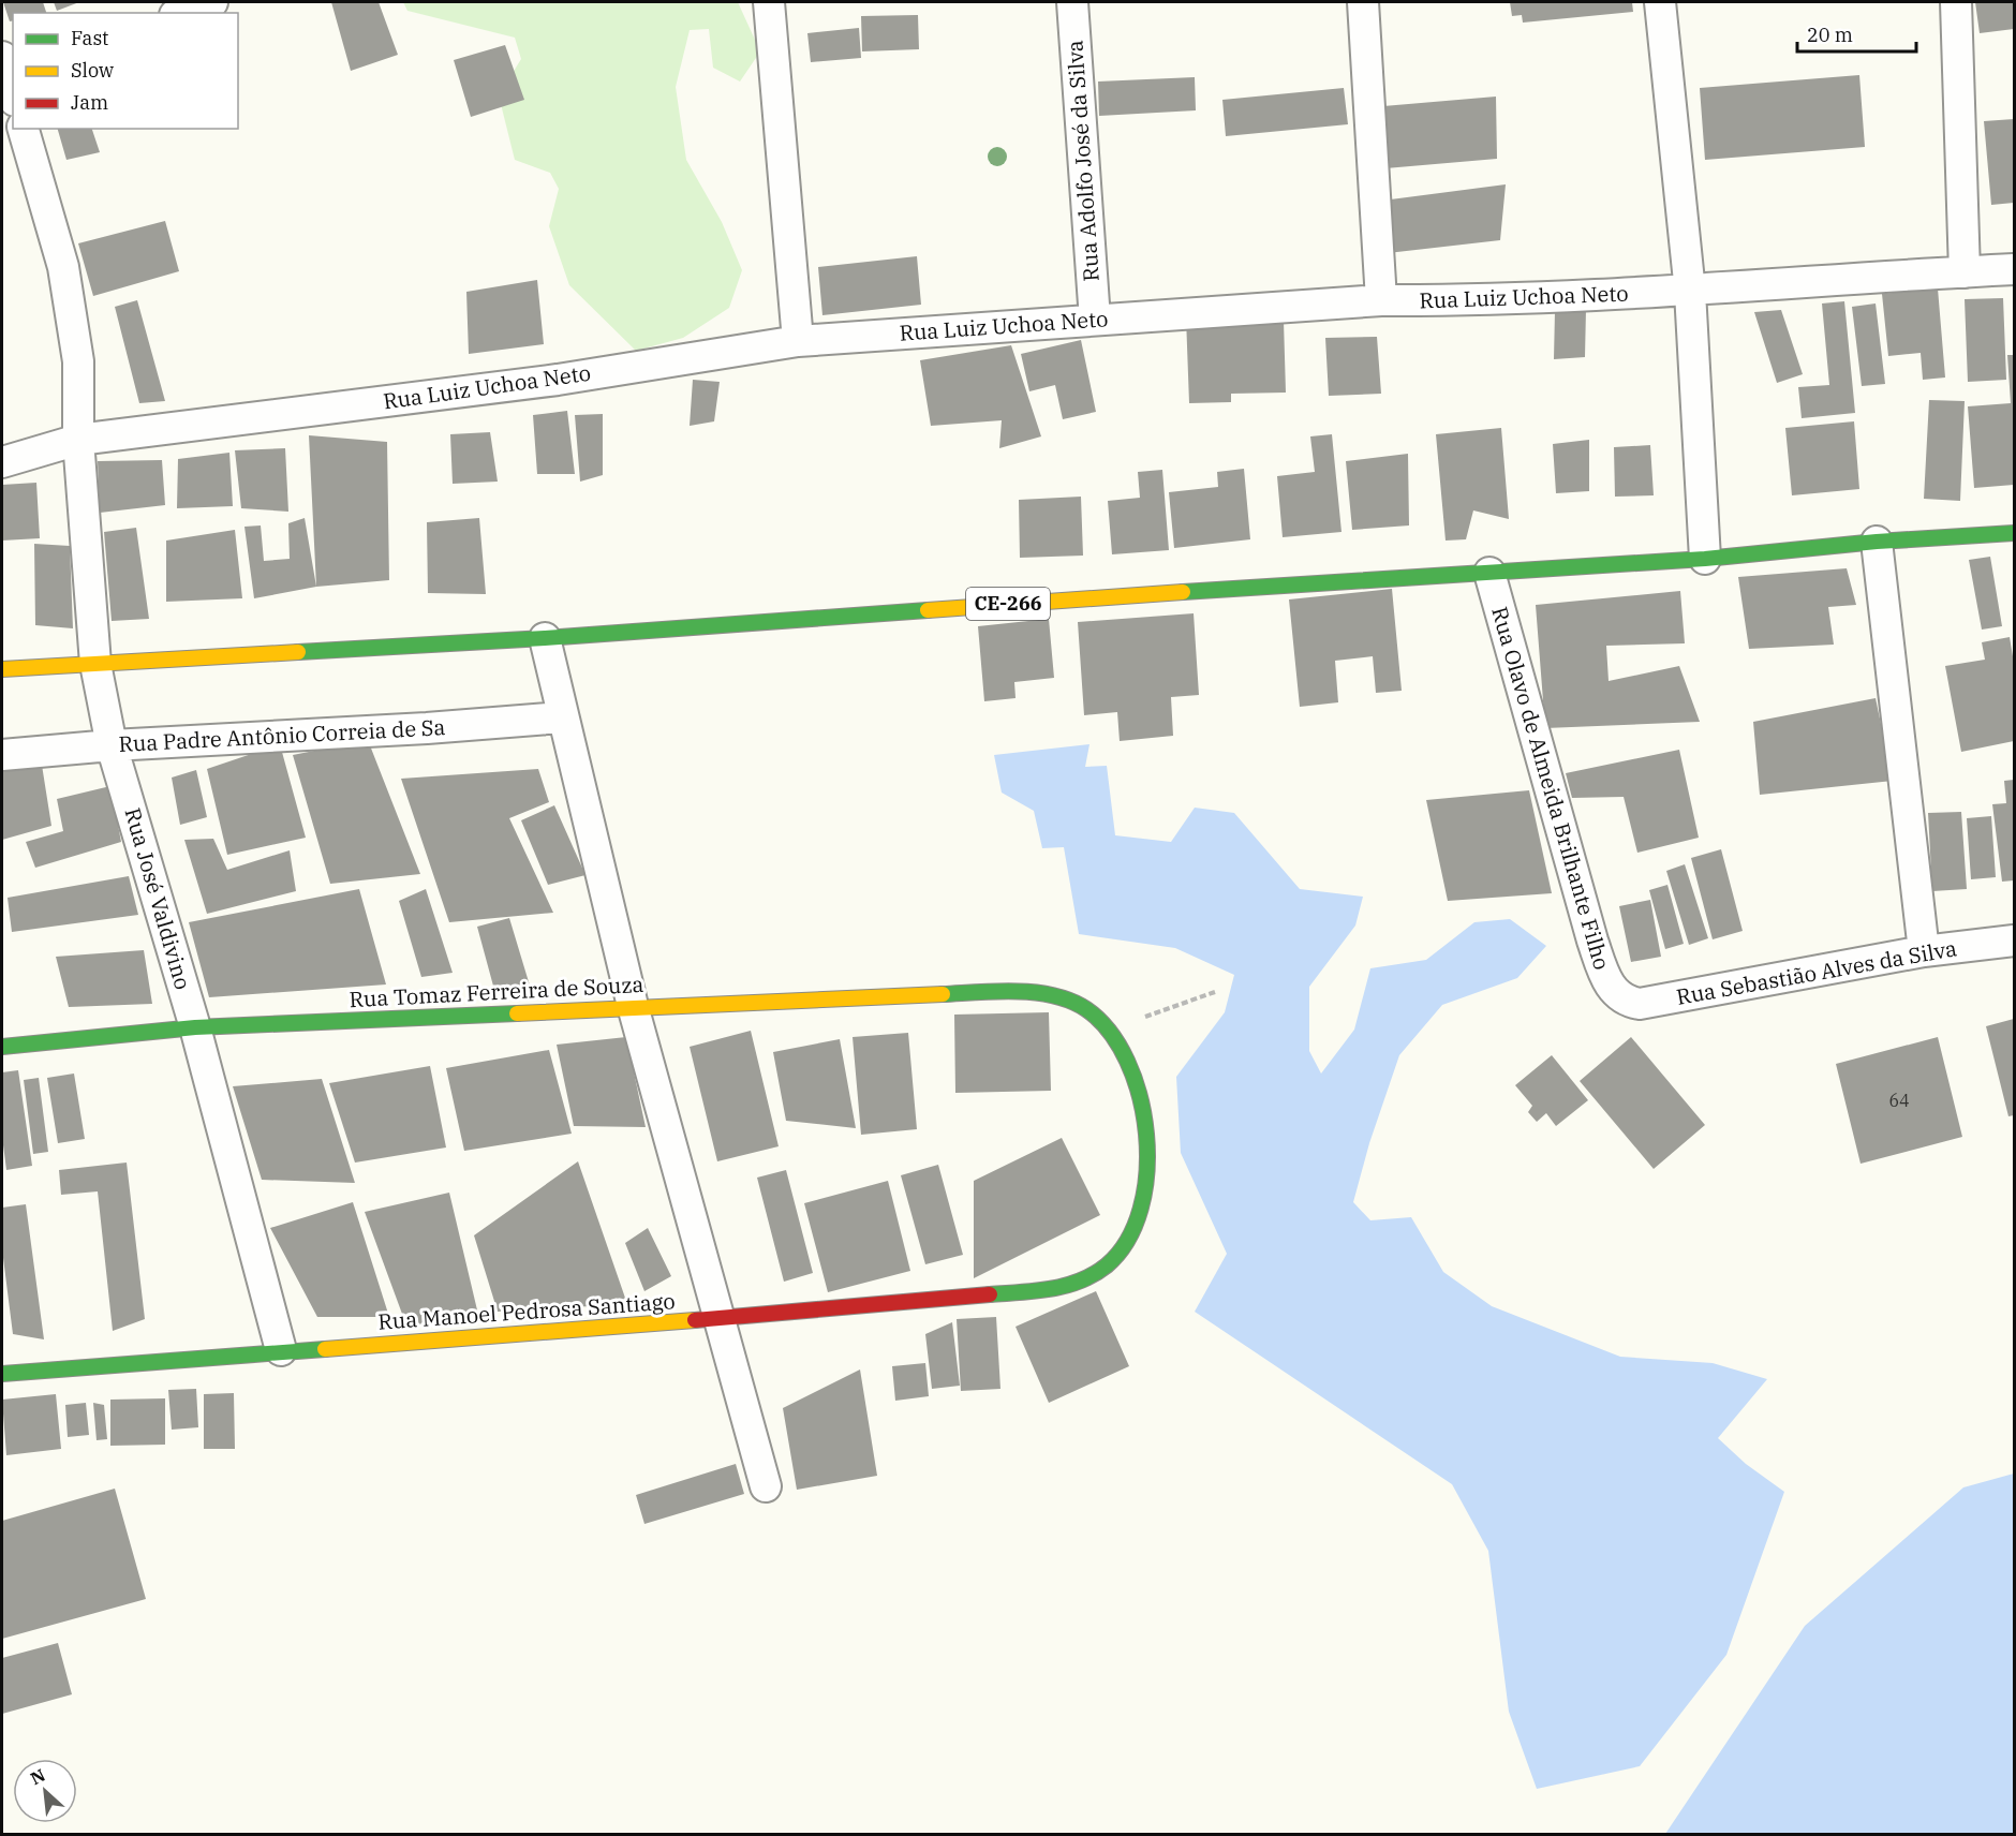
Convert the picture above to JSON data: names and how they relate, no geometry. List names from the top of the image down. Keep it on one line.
{"streets":{"street":["Rua Adolfo José da Silva","Rua Luiz Uchoa Neto","CE-266","Rua Padre Antônio Correia de Sa","Rua Olavo de Almeida Brilhante Filho","Rua José Valdivino","Rua Sebastião Alves da Silva","Rua Tomaz Ferreira de Souza","Rua Manoel Pedrosa Santiago"]},"crossings":[["Rua Adolfo José da Silva","Rua Luiz Uchoa Neto"],["Rua Luiz Uchoa Neto","Rua José Valdivino"],["CE-266","Rua Olavo de Almeida Brilhante Filho"],["CE-266","Rua José Valdivino"],["Rua Padre Antônio Correia de Sa","Rua José Valdivino"],["Rua Olavo de Almeida Brilhante Filho","Rua Sebastião Alves da Silva"],["Rua José Valdivino","Rua Tomaz Ferreira de Souza"],["Rua José Valdivino","Rua Manoel Pedrosa Santiago"],["Rua Tomaz Ferreira de Souza","Rua Manoel Pedrosa Santiago"]],"house_numbers":["64"],"legend":["Fast","Slow","Jam"],"scale_bar":"20 m","north":"top left"}
